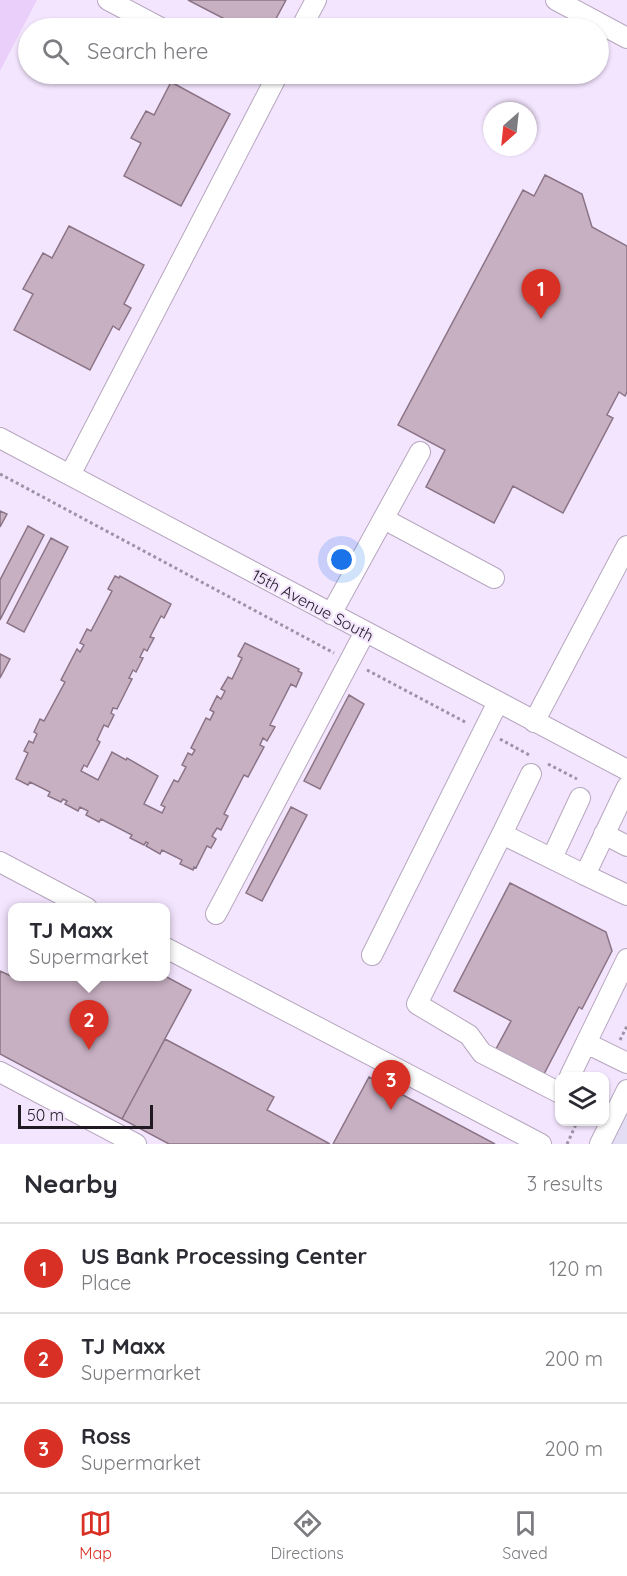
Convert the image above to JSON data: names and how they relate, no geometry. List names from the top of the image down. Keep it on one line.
{"streets":{"street":["15th Avenue South"]},"scale_bar":"50 m","north":"bottom left","page":{"search":"Search here","pins":["1","2","3"],"popup":["TJ Maxx","Supermarket"],"scale":"50 m","heading":["Nearby","3 results"],"list":[{"mark":"1","name":"US Bank Processing Center","note":"Place","value":"120 m"},{"mark":"2","name":"TJ Maxx","note":"Supermarket","value":"200 m"},{"mark":"3","name":"Ross","note":"Supermarket","value":"200 m"}],"nav":["Map","Directions","Saved"]}}
